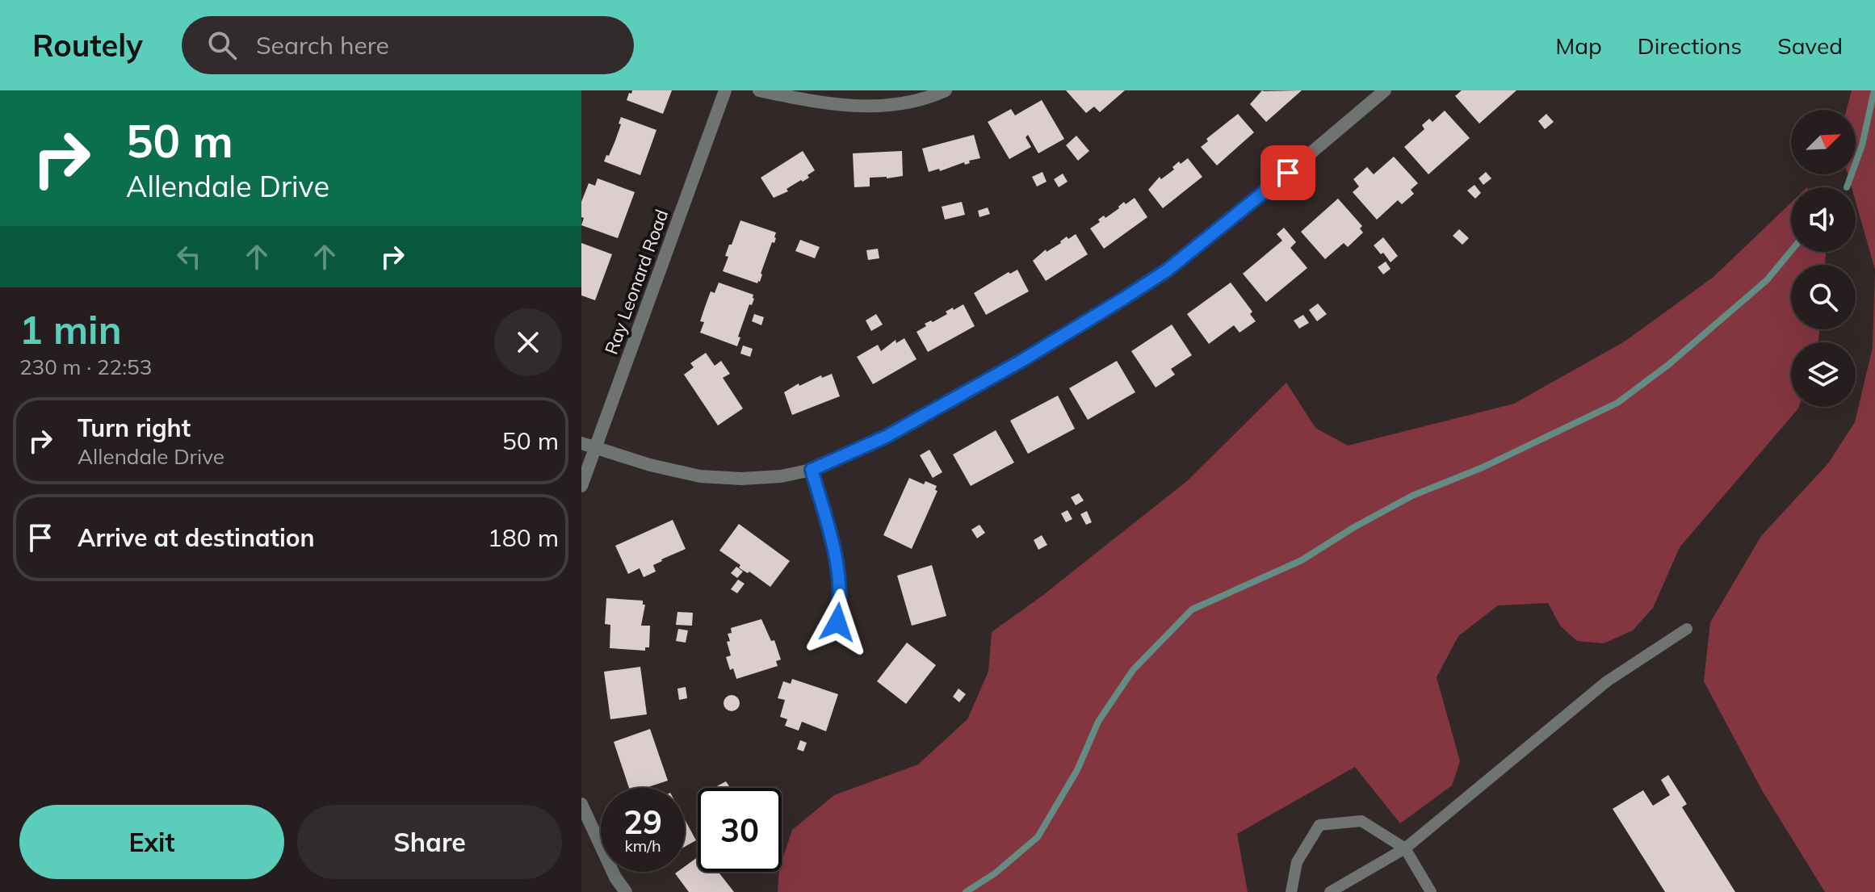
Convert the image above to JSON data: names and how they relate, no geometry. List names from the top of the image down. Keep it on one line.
{"streets":{"street":["Ray Leonard Road"]},"north":"top right","page":{"header":"Routely","search":"Search here","nav":["Map","Directions","Saved"],"turn":["50 m","Allendale Drive"],"heading":["1 min","230 m · 22:53"],"list":[{"name":"Turn right","note":"Allendale Drive","value":"50 m"},{"name":"Arrive at destination","value":"180 m"}],"speed":"29 km/h","limit":"30","buttons":["Exit","Share"]}}
